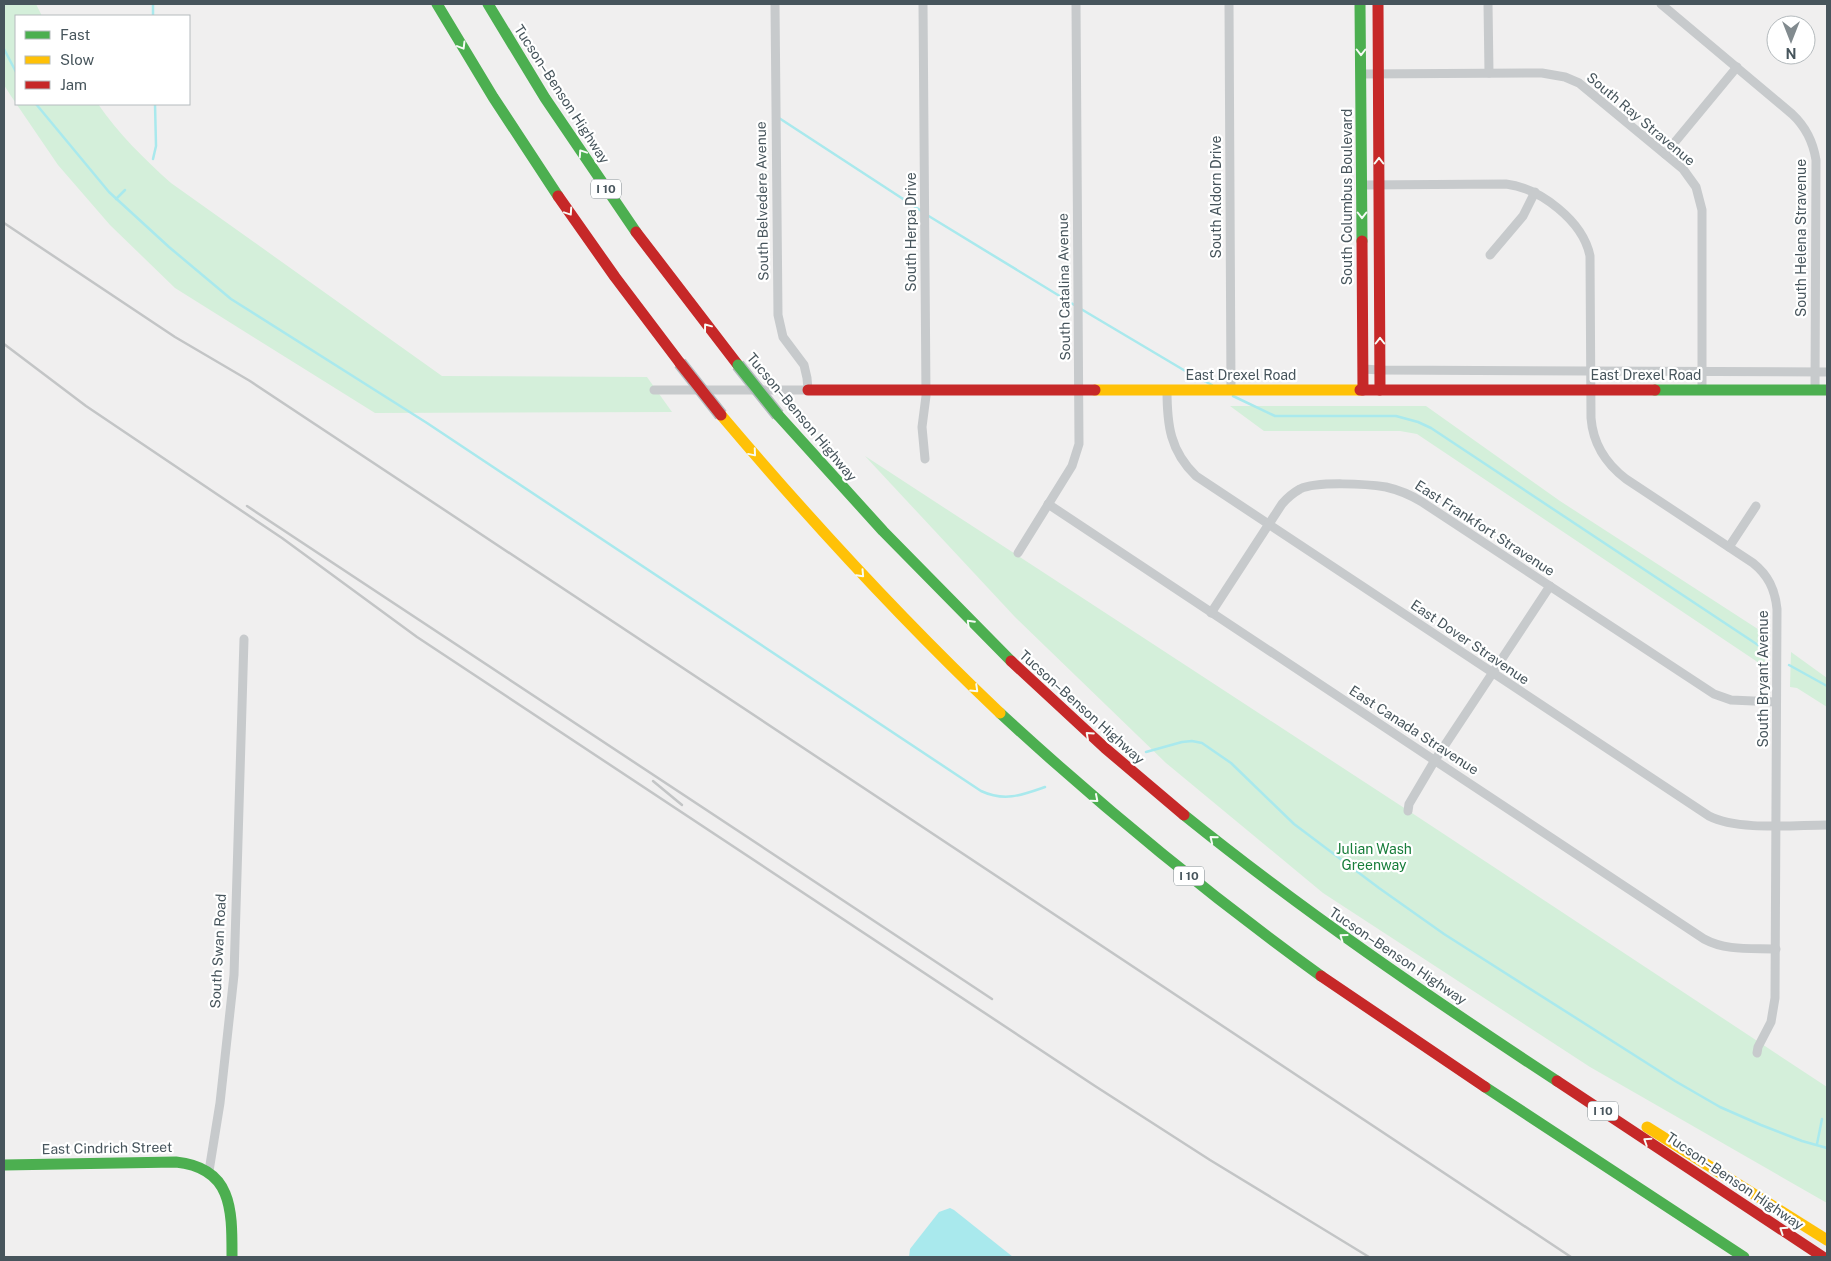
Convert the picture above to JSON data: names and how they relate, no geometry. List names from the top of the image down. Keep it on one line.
{"streets":{"main road":["Tucson–Benson Highway","I 10","South Columbus Boulevard","East Drexel Road","East Cindrich Street"],"street":["South Ray Stravenue","South Aldorn Drive","South Belvedere Avenue","South Herpa Drive","South Helena Stravenue","South Catalina Avenue","East Frankfort Stravenue","East Dover Stravenue","South Bryant Avenue","East Canada Stravenue","South Swan Road"]},"crossings":[["South Ray Stravenue","South Columbus Boulevard"],["South Ray Stravenue","East Drexel Road"],["South Aldorn Drive","East Drexel Road"],["South Columbus Boulevard","East Drexel Road"],["South Columbus Boulevard","South Bryant Avenue"],["South Belvedere Avenue","East Drexel Road"],["South Herpa Drive","East Drexel Road"],["South Helena Stravenue","East Drexel Road"],["South Catalina Avenue","East Drexel Road"],["South Catalina Avenue","East Canada Stravenue"],["East Drexel Road","East Dover Stravenue"],["East Drexel Road","South Bryant Avenue"],["East Frankfort Stravenue","East Dover Stravenue"],["East Frankfort Stravenue","South Bryant Avenue"],["East Frankfort Stravenue","East Canada Stravenue"],["East Dover Stravenue","South Bryant Avenue"],["South Bryant Avenue","East Canada Stravenue"],["South Swan Road","East Cindrich Street"]],"parks":["Julian Wash Greenway"],"legend":["Fast","Slow","Jam"],"north":"bottom"}
